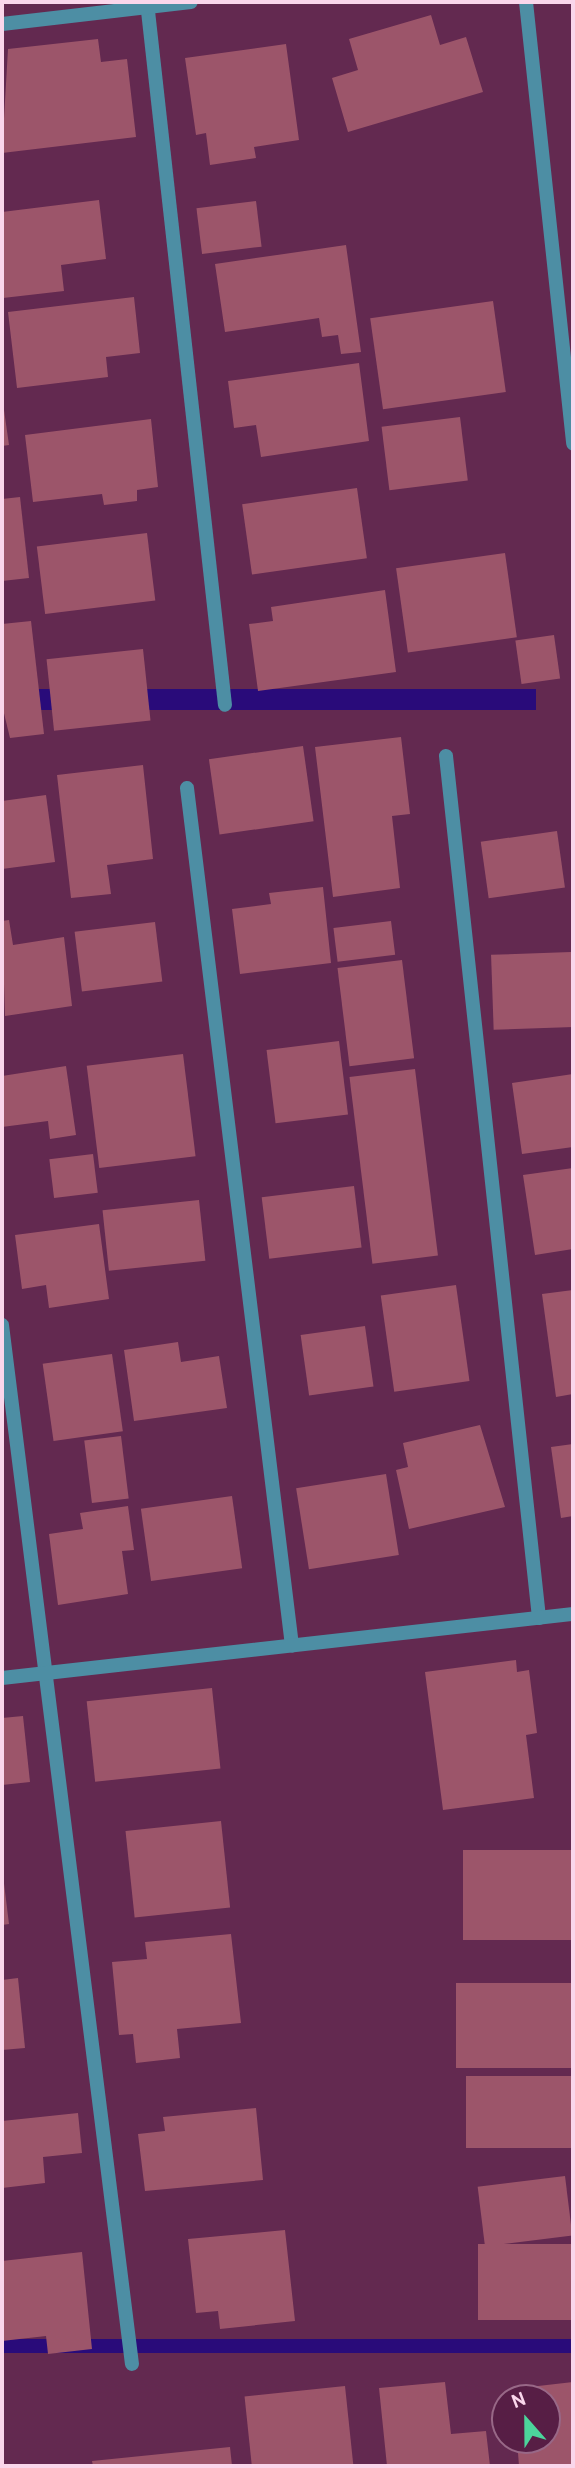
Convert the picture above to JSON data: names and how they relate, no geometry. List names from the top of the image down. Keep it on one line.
{"north":"top"}
